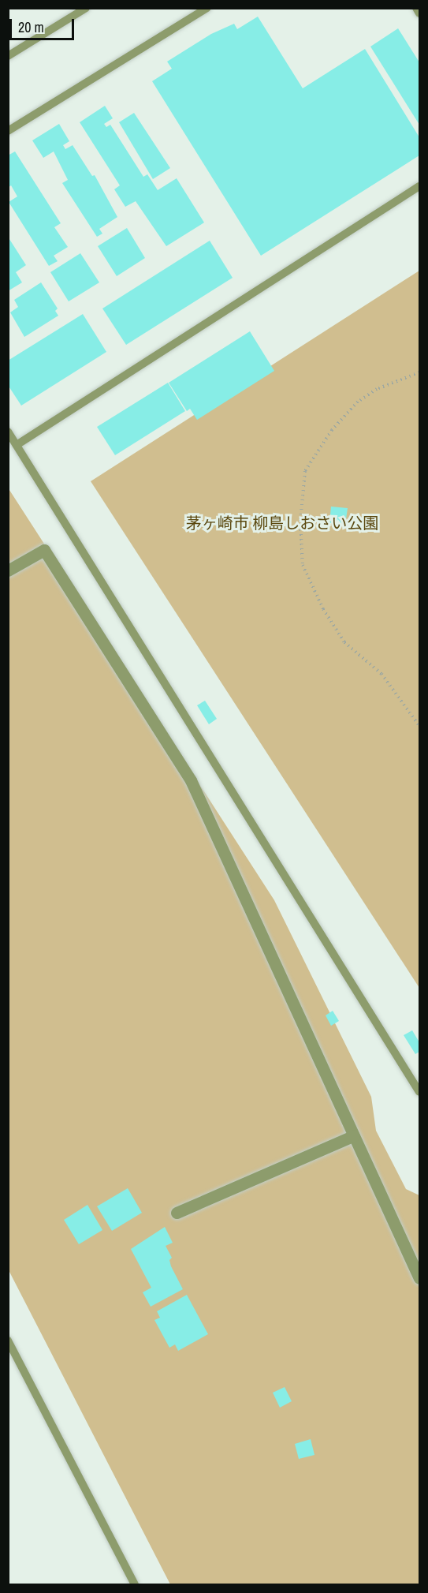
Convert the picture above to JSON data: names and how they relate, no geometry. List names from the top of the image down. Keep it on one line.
{"parks":["茅ヶ崎市 柳島しおさい公園"],"scale_bar":"20 m"}
